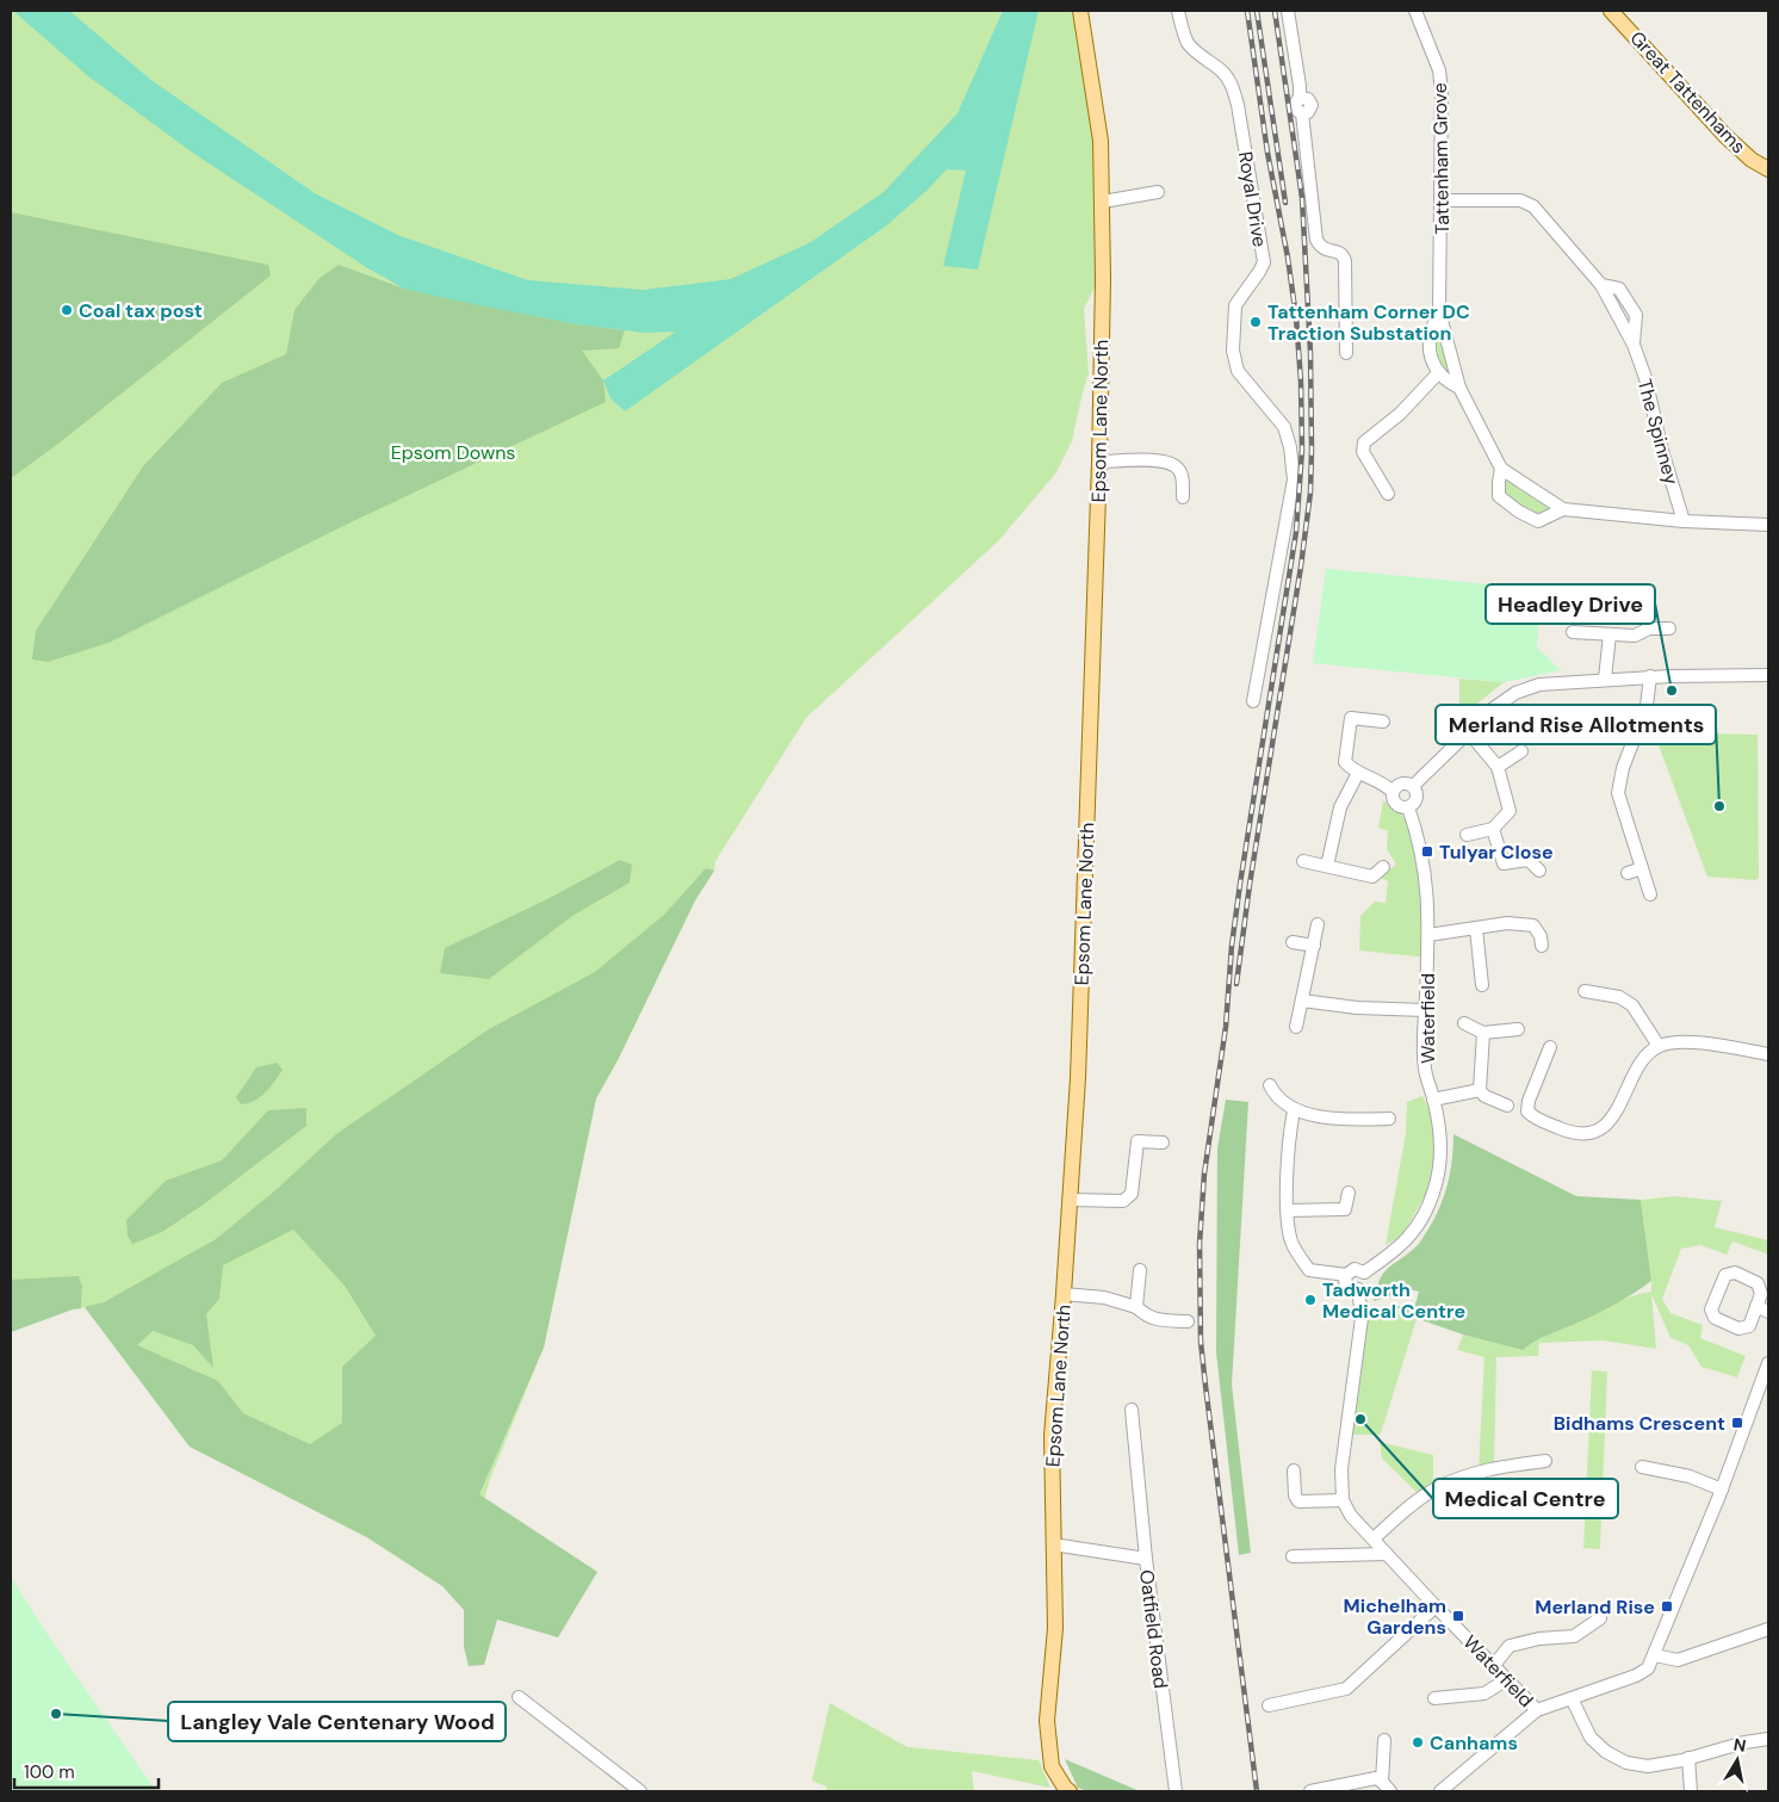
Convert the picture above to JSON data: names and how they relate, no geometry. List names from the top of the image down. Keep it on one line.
{"streets":{"main road":["Great Tattenhams","Epsom Lane North"],"street":["Tattenham Grove","Royal Drive","The Spinney","Waterfield","Oatfield Road"]},"crossings":[["Tattenham Grove","The Spinney"],["Epsom Lane North","Oatfield Road"]],"parks":["Epsom Downs"],"places":{"other":["Coal tax post","Tattenham Corner DC Traction Substation","Headley Drive","Merland Rise Allotments","Tadworth Medical Centre","Medical Centre","Langley Vale Centenary Wood","Canhams"],"transit":["Tulyar Close","Bidhams Crescent","Merland Rise","Michelham Gardens"]},"scale_bar":"100 m","north":"top"}
